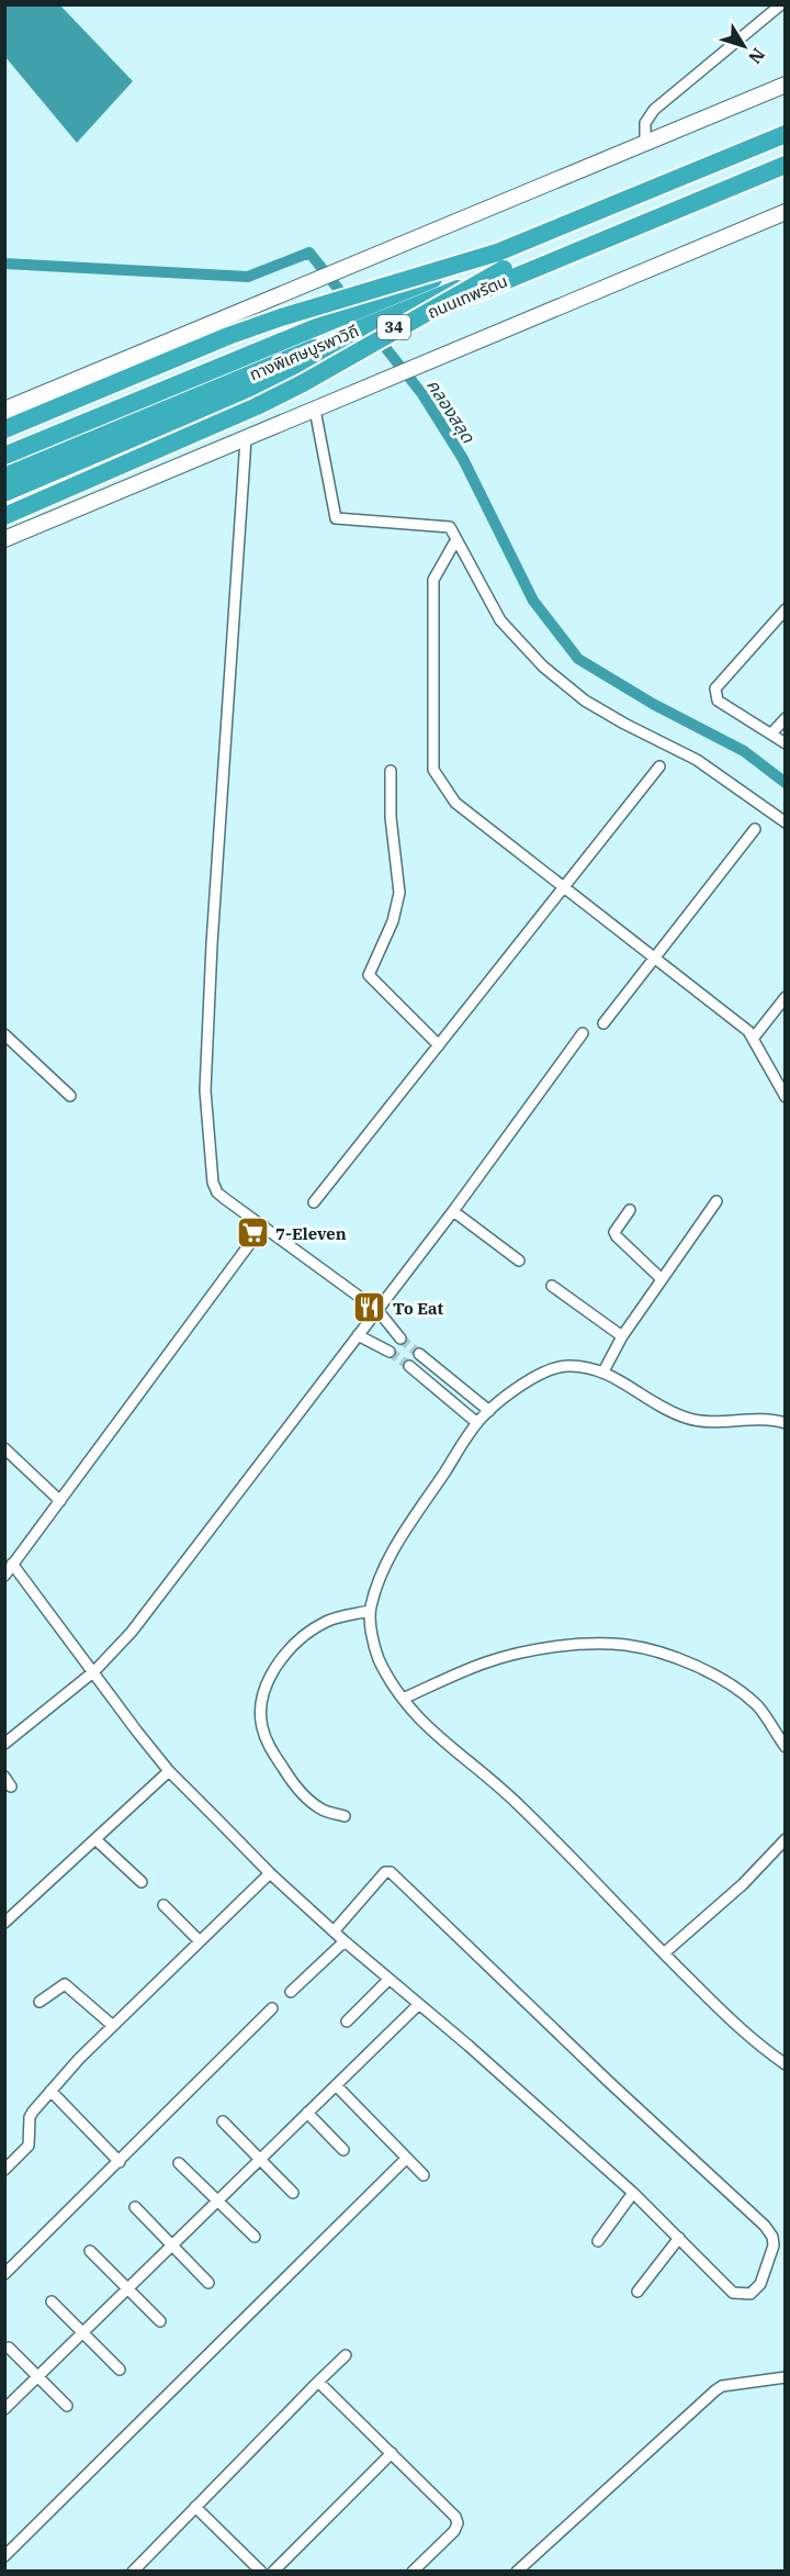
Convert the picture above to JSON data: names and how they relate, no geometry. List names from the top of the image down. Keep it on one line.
{"streets":{"highway":["ถนนเทพรัตน","34","ทางพิเศษบูรพาวิถี"]},"water":["คลองสลุด"],"places":{"supermarket":["7-Eleven"],"restaurant":["To Eat"]},"north":"bottom right"}
